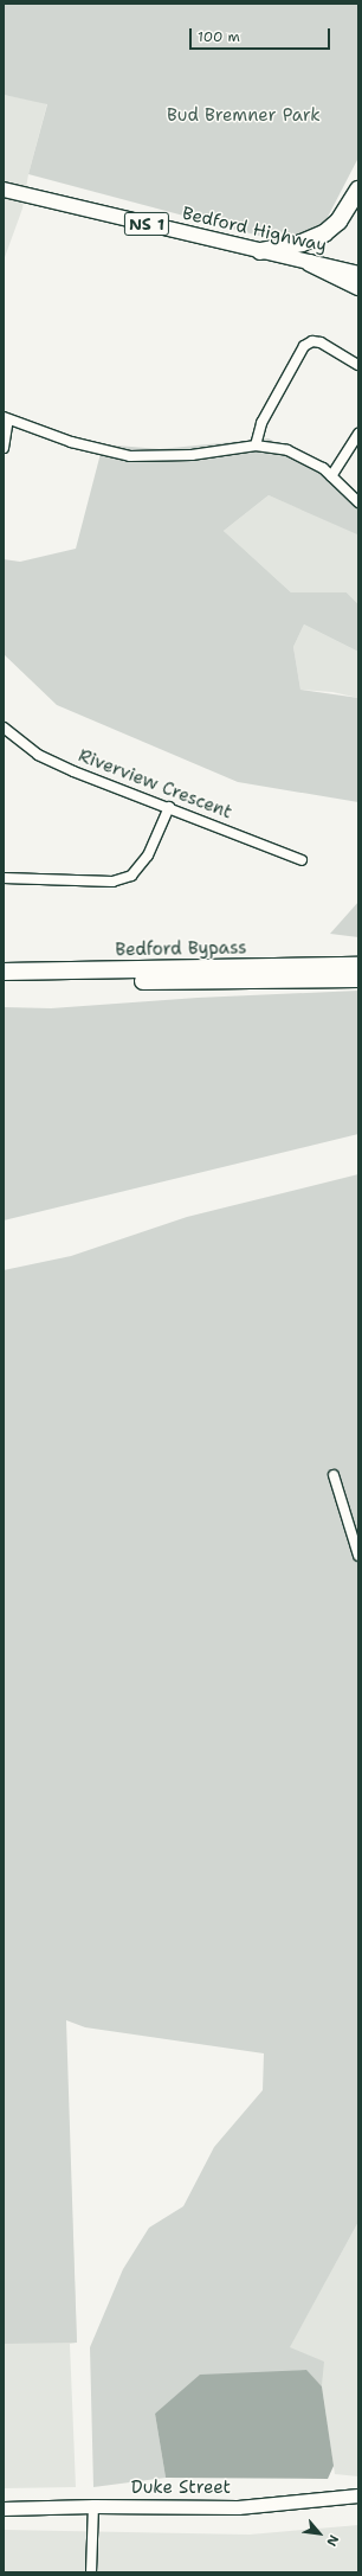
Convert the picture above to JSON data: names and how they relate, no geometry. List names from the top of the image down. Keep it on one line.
{"streets":{"highway":["Bedford Bypass"],"main road":["NS 1","Bedford Highway","Duke Street"],"street":["Riverview Crescent"]},"parks":["Bud Bremner Park"],"scale_bar":"100 m","north":"bottom right"}
